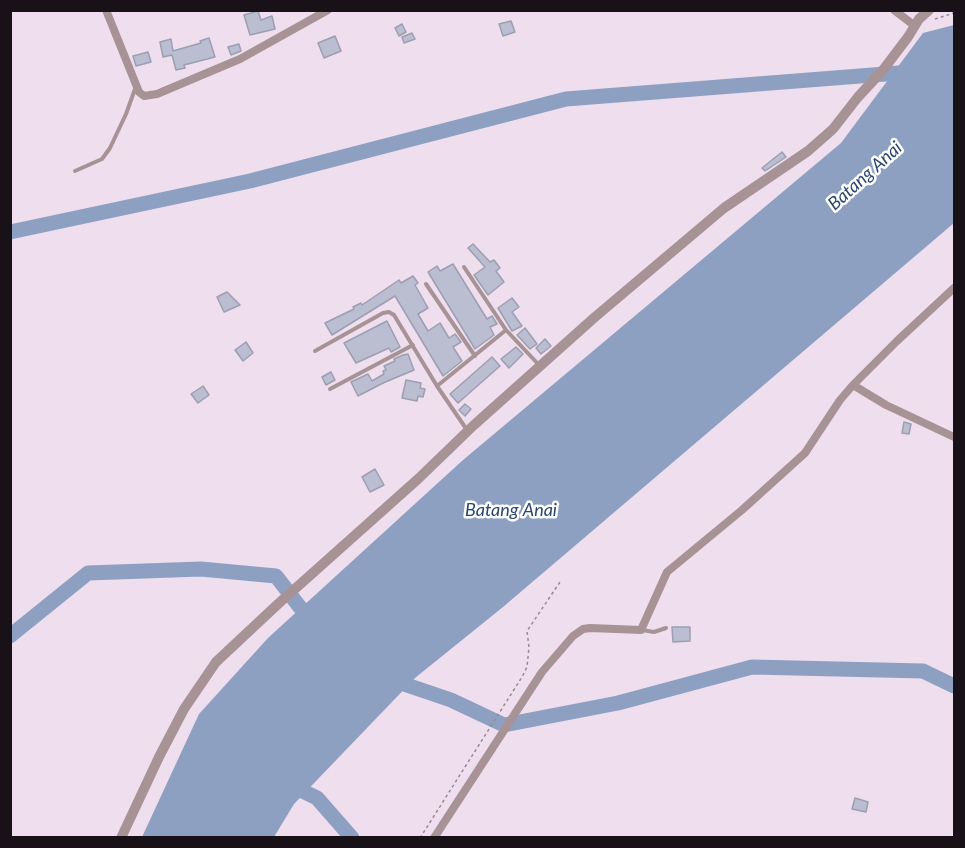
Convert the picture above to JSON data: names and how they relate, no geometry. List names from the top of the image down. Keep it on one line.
{"water":["Batang Anai"]}
